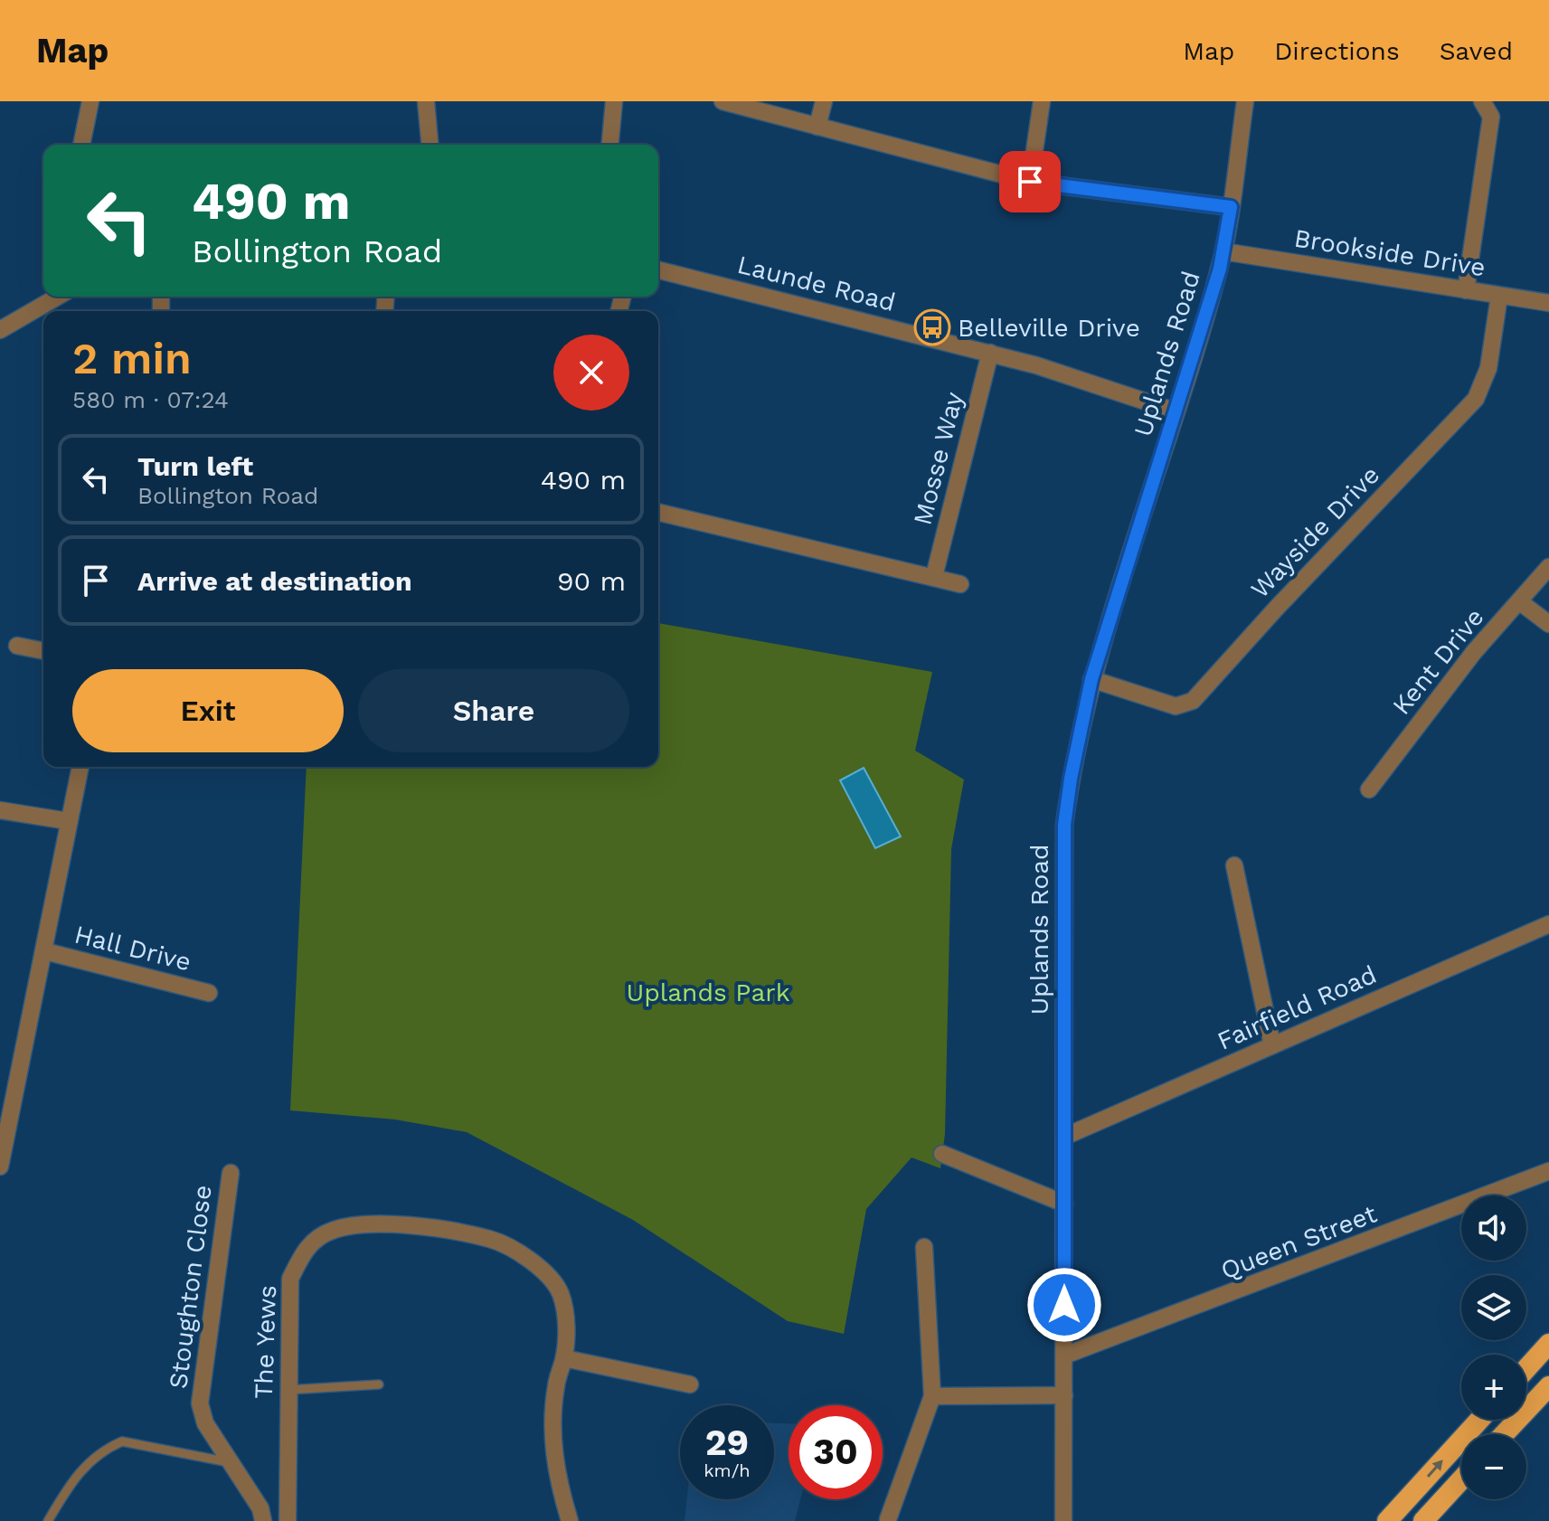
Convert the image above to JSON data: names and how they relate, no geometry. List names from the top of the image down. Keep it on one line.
{"streets":{"street":["Brookside Drive","Launde Road","Uplands Road","Mosse Way","Wayside Drive","Kent Drive","Hall Drive","Fairfield Road","Queen Street","Stoughton Close","The Yews"]},"crossings":[["Brookside Drive","Uplands Road"],["Brookside Drive","Wayside Drive"],["Launde Road","Uplands Road"],["Launde Road","Mosse Way"],["Uplands Road","Wayside Drive"],["Uplands Road","Fairfield Road"],["Uplands Road","Queen Street"]],"parks":["Uplands Park"],"places":{"bus stop":["Belleville Drive"]},"page":{"header":"Map","nav":["Map","Directions","Saved"],"turn":["490 m","Bollington Road"],"heading":["2 min","580 m · 07:24"],"list":[{"name":"Turn left","note":"Bollington Road","value":"490 m"},{"name":"Arrive at destination","value":"90 m"}],"buttons":["Exit","Share"],"map_buttons":["+","−"],"speed":"29 km/h","limit":"30"}}
